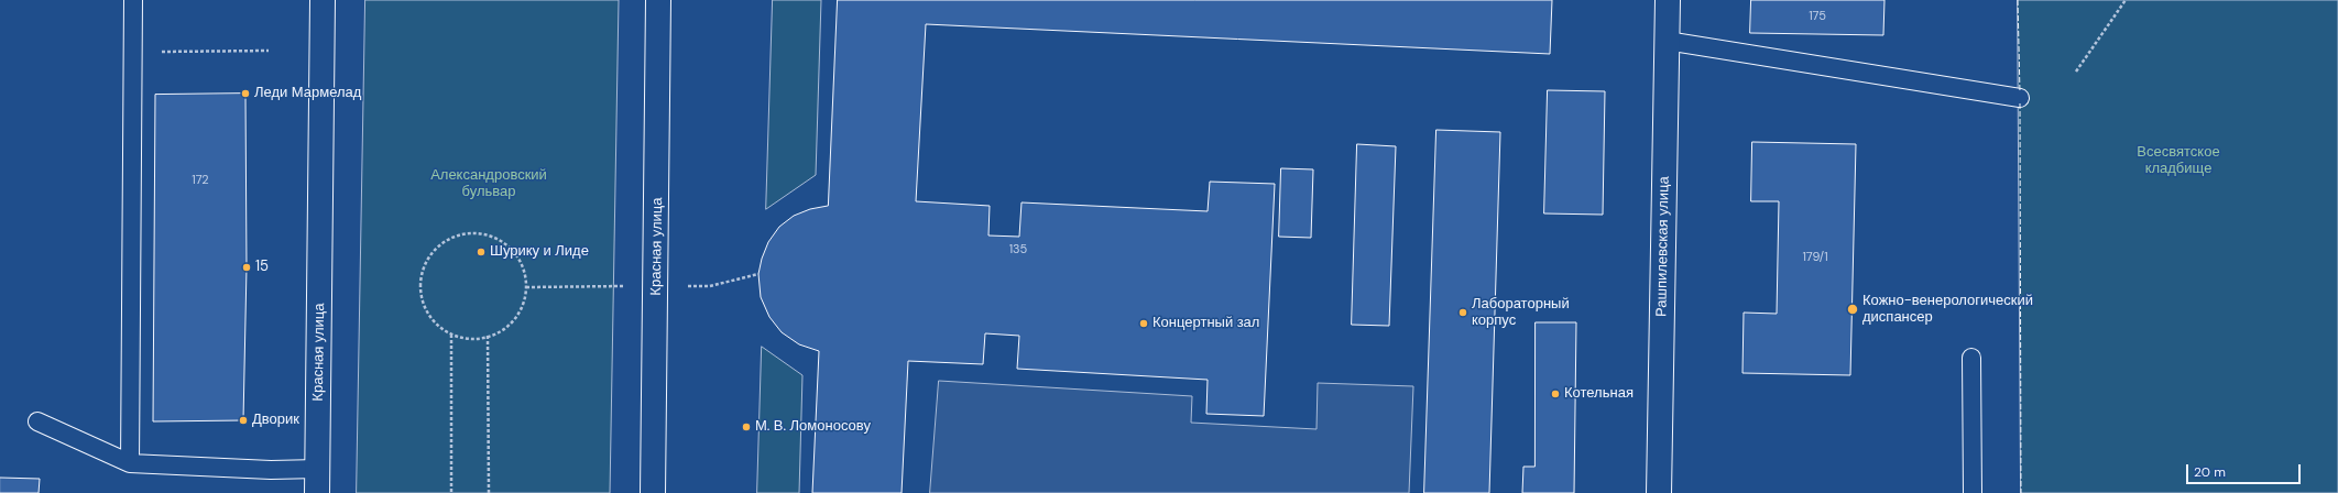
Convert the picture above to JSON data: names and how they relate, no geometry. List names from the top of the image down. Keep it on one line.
{"streets":{"main road":["Красная улица","Рашпилевская улица"]},"parks":["Всесвятское кладбище","Александровский бульвар"],"places":["Леди Мармелад","Шурику и Лиде","15","Кожно-венерологический диспансер","Лабораторный корпус","Концертный зал","Котельная","Дворик","М. В. Ломоносову"],"house_numbers":["175","172","135","179/1"],"scale_bar":"20 m"}
